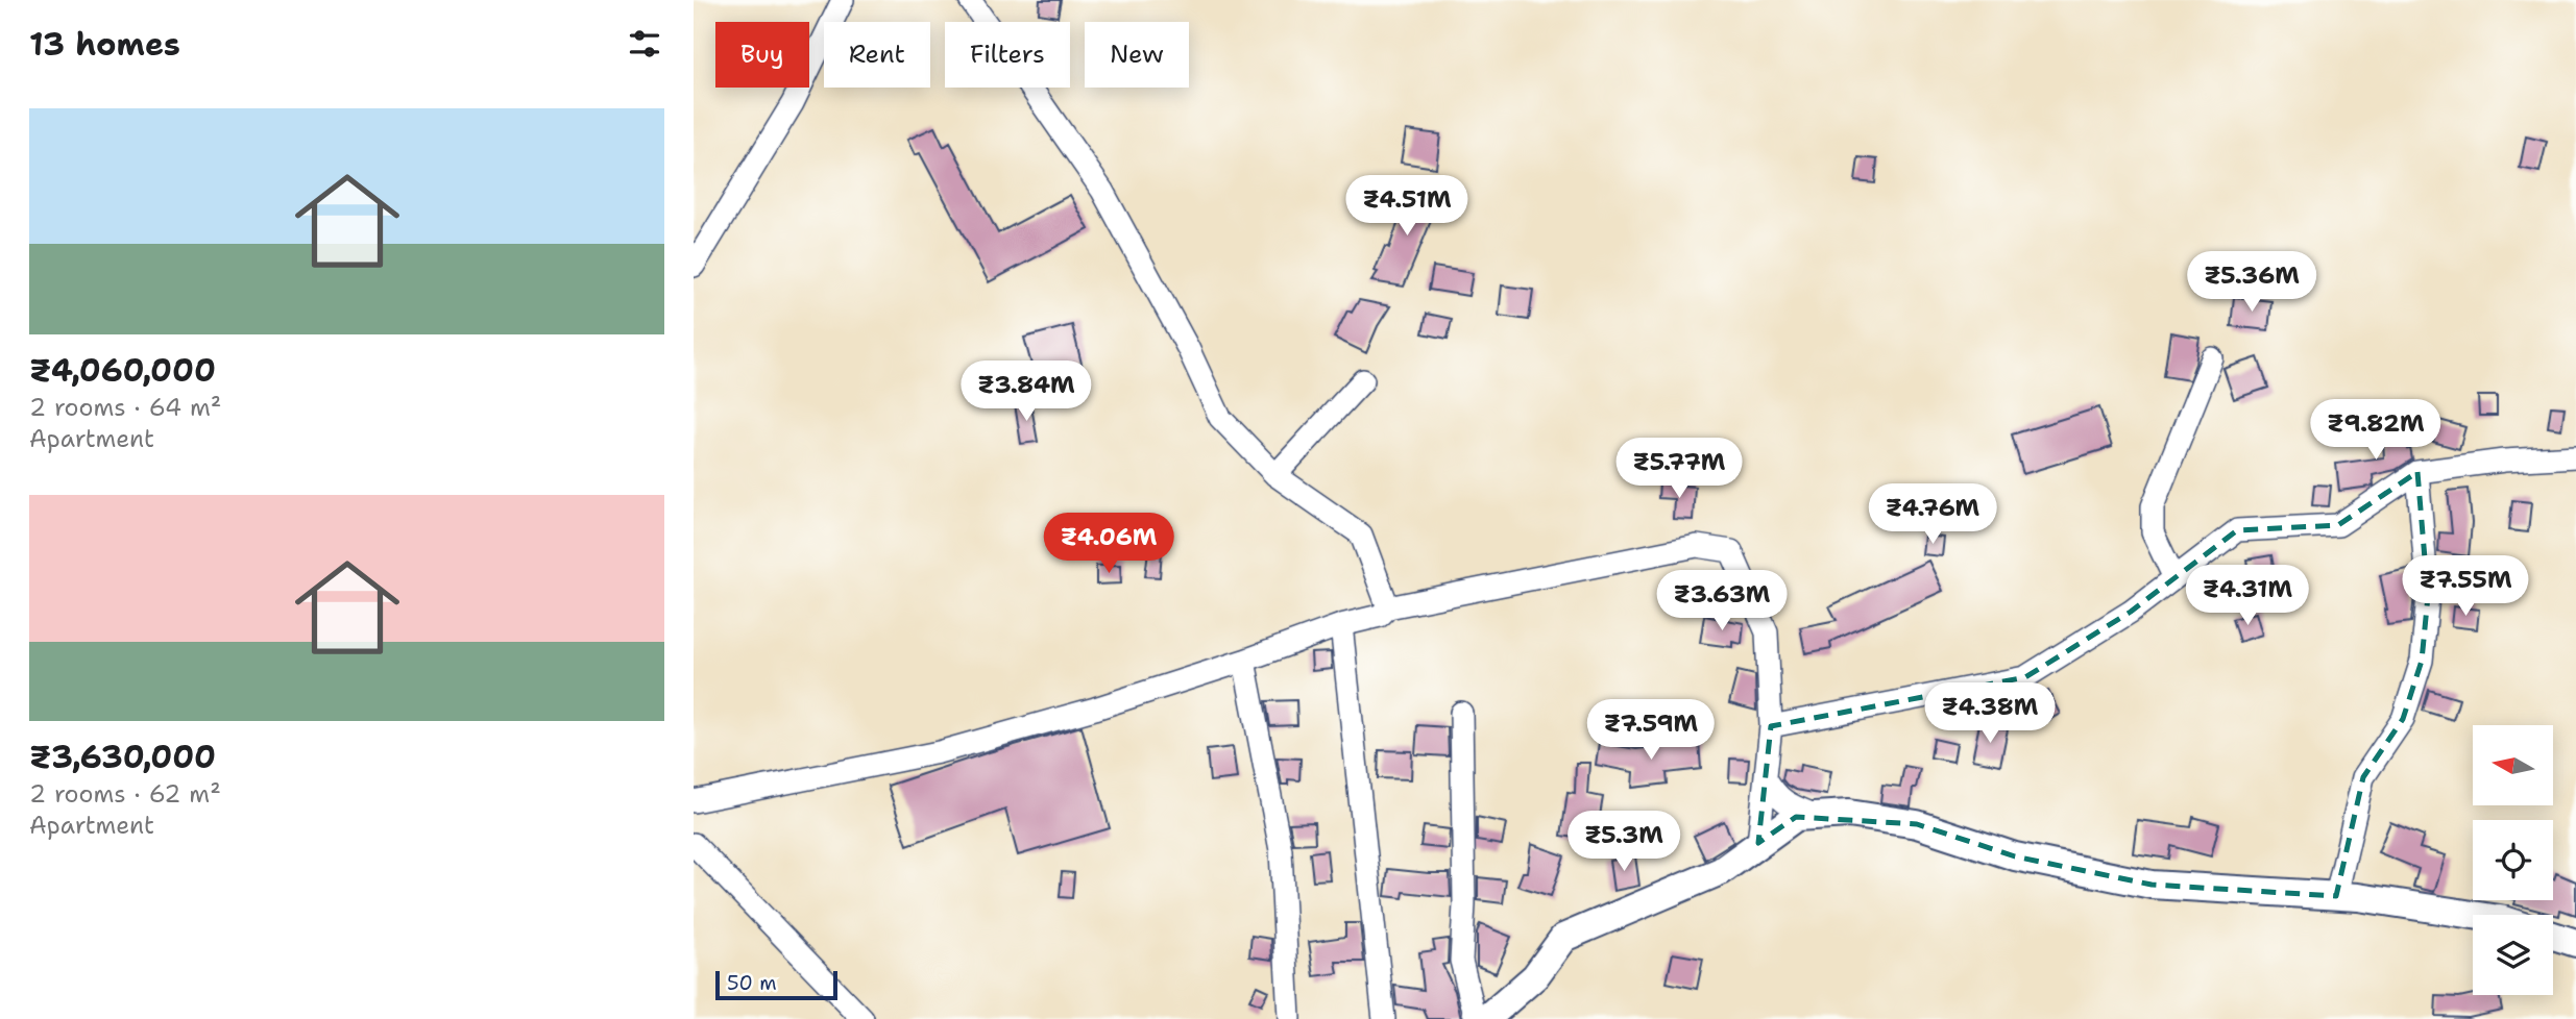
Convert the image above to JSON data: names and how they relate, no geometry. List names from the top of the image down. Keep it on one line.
{"scale_bar":"50 m","north":"left","page":{"heading":"13 homes","chip":["Buy","Rent","Filters","New"],"list":[{"name":"₹4,060,000","note":"2 rooms · 64 m² · Apartment"},{"name":"₹3,630,000","note":"2 rooms · 62 m² · Apartment"}],"price":["₹4.51M","₹5.36M","₹3.84M","₹9.82M","₹5.77M","₹4.76M","₹4.06M","₹7.55M","₹4.31M","₹3.63M","₹4.38M","₹7.59M","₹5.3M"],"scale":"50 m"}}
